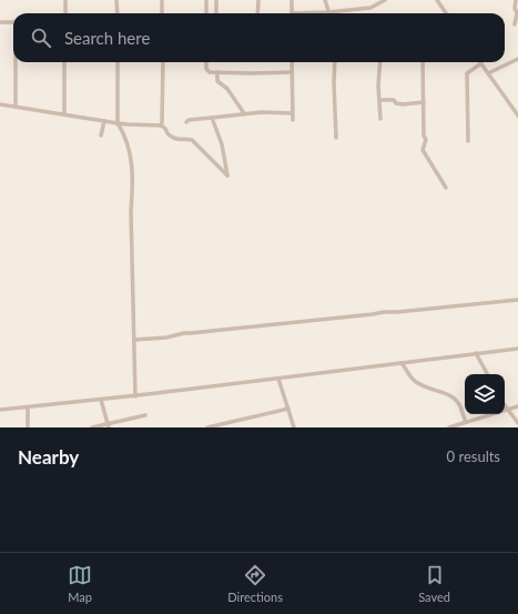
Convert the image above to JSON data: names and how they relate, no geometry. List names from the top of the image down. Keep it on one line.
{"page":{"search":"Search here","heading":["Nearby","0 results"],"nav":["Map","Directions","Saved"]}}
